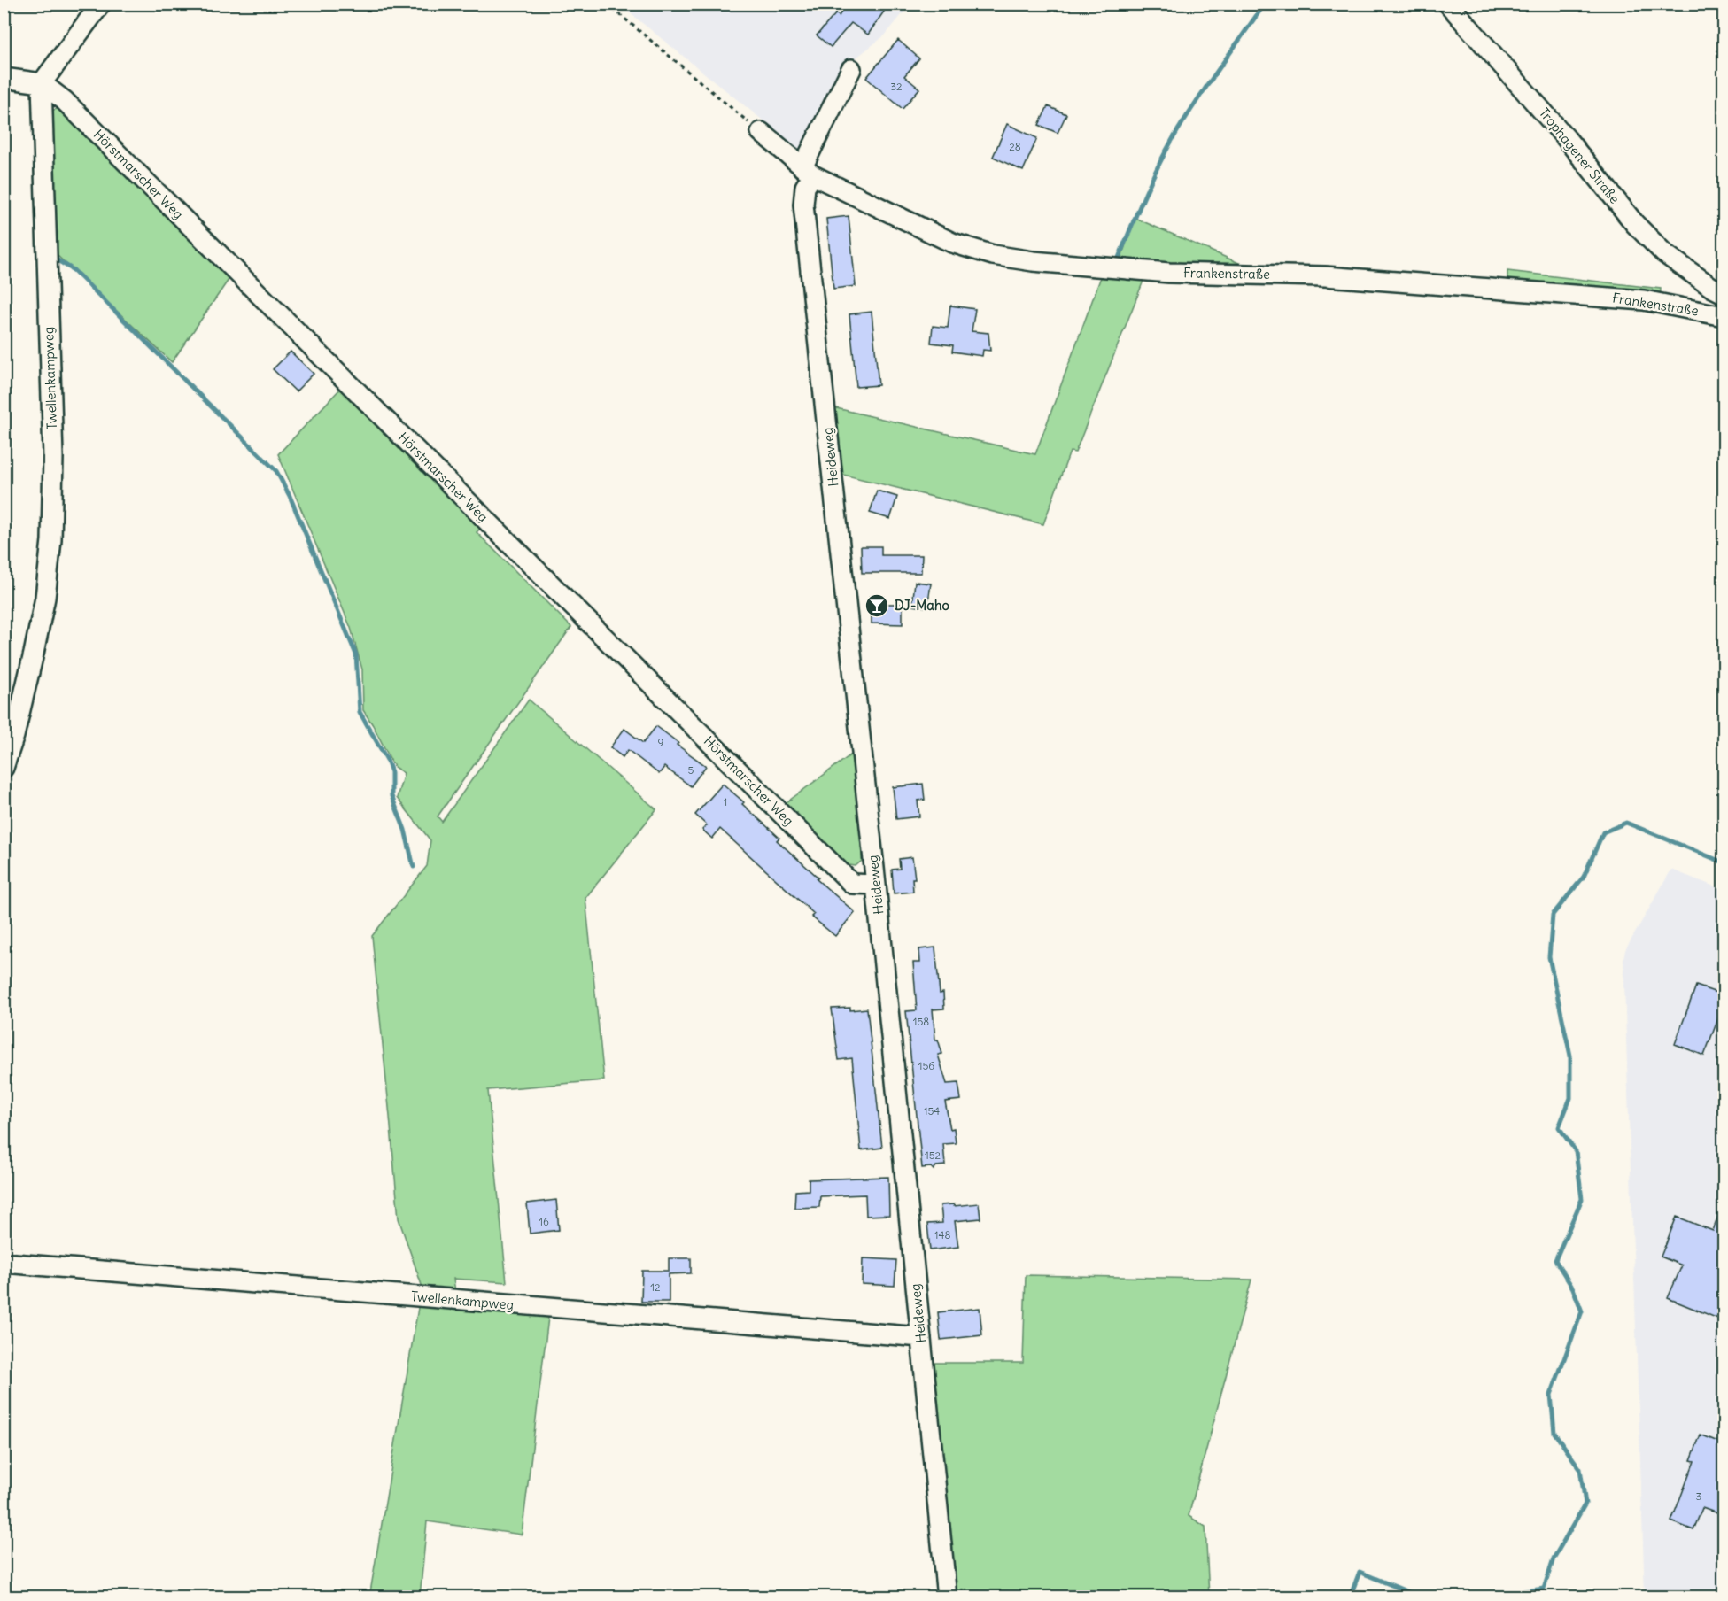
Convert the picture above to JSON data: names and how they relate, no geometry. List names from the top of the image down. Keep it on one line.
{"streets":{"street":["Trophagener Straße","Hörstmarscher Weg","Frankenstraße","Twellenkampweg","Heideweg"]},"crossings":[["Hörstmarscher Weg","Twellenkampweg"],["Hörstmarscher Weg","Heideweg"],["Frankenstraße","Heideweg"],["Twellenkampweg","Heideweg"]],"places":{"bar":["DJ-Maho"]},"house_numbers":["32","28","9","5","1","158","156","154","152","16","148","12","3"]}
